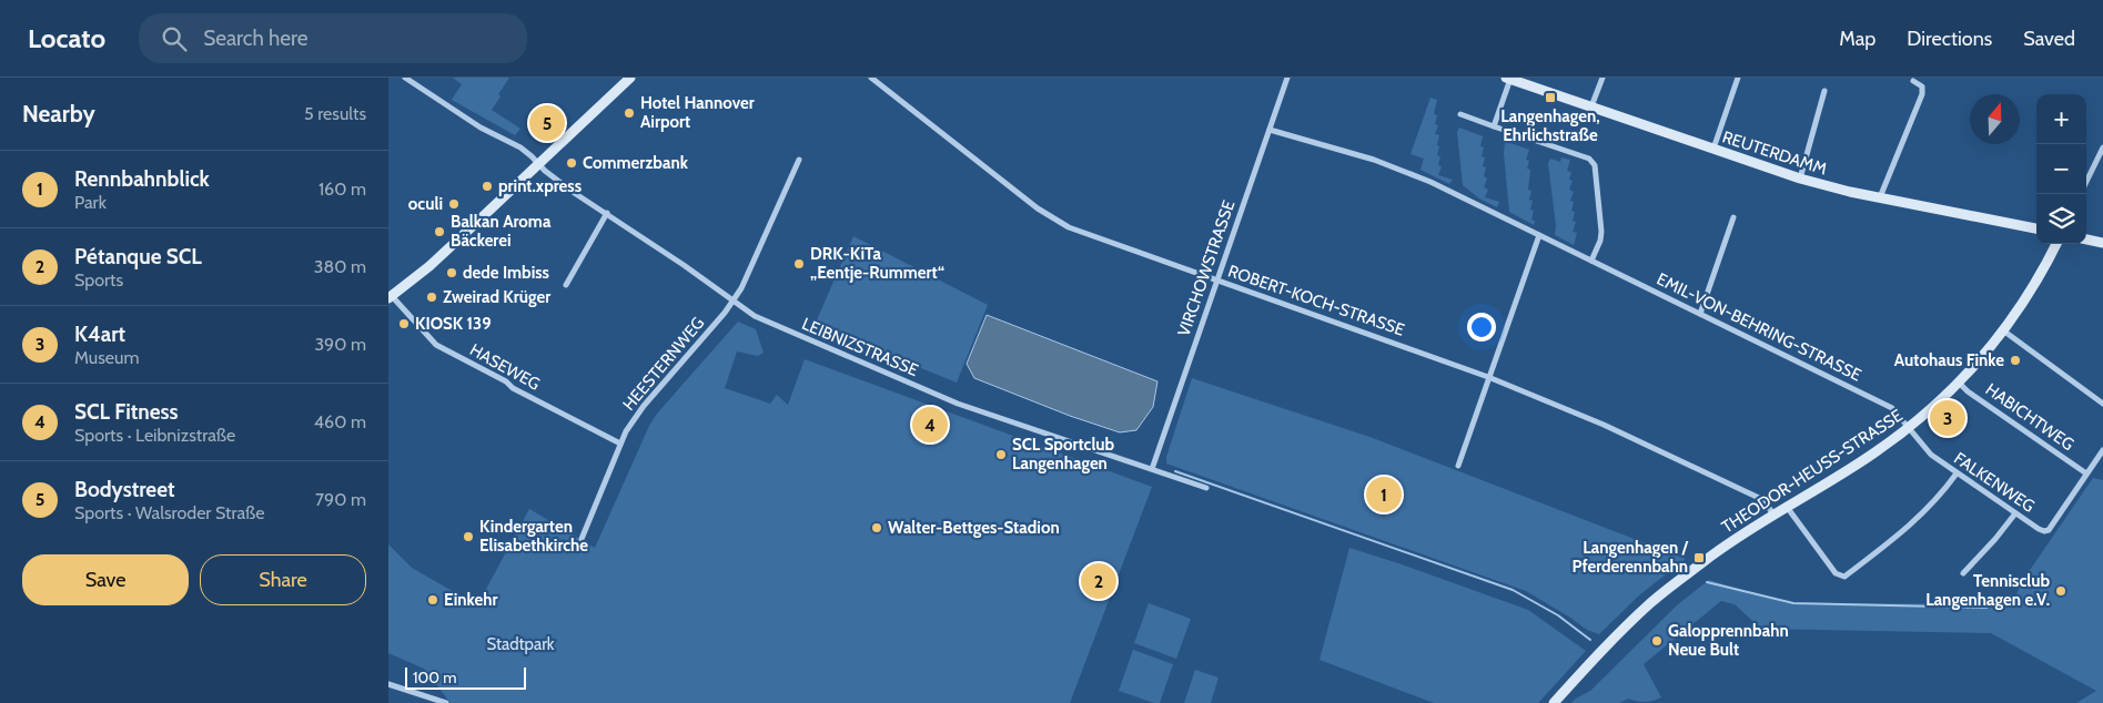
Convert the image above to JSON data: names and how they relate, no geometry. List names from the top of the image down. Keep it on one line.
{"streets":{"street":["REUTERDAMM","VIRCHOWSTRASSE","ROBERT-KOCH-STRASSE","EMIL-VON-BEHRING-STRASSE","LEIBNIZSTRASSE","HEESTERNWEG","HASEWEG","HABICHTWEG","THEODOR-HEUSS-STRASSE","FALKENWEG"]},"crossings":[["VIRCHOWSTRASSE","ROBERT-KOCH-STRASSE"],["VIRCHOWSTRASSE","EMIL-VON-BEHRING-STRASSE"],["VIRCHOWSTRASSE","LEIBNIZSTRASSE"],["ROBERT-KOCH-STRASSE","THEODOR-HEUSS-STRASSE"],["EMIL-VON-BEHRING-STRASSE","THEODOR-HEUSS-STRASSE"],["EMIL-VON-BEHRING-STRASSE","FALKENWEG"],["LEIBNIZSTRASSE","HEESTERNWEG"],["HEESTERNWEG","HASEWEG"],["HABICHTWEG","THEODOR-HEUSS-STRASSE"],["HABICHTWEG","FALKENWEG"],["THEODOR-HEUSS-STRASSE","FALKENWEG"]],"parks":["Stadtpark"],"places":{"transit":["Langenhagen, Ehrlichstraße","Langenhagen / Pferderennbahn"],"other":["Hotel Hannover Airport","Commerzbank","print.xpress","oculi","Balkan Aroma Bäckerei","DRK-KiTa „Eentje-Rummert“","dede Imbiss","Zweirad Krüger","KIOSK 139","Autohaus Finke","SCL Sportclub Langenhagen","Walter-Bettges-Stadion","Kindergarten Elisabethkirche","Tennisclub Langenhagen e.V.","Einkehr","Galopprennbahn Neue Bult"]},"scale_bar":"100 m","north":"top","page":{"header":"Locato","search":"Search here","nav":["Map","Directions","Saved"],"heading":["Nearby","5 results"],"map_buttons":["+","−"],"pins":["5","3","4","1","2"],"list":[{"mark":"1","name":"Rennbahnblick","note":"Park","value":"160 m"},{"mark":"2","name":"Pétanque SCL","note":"Sports","value":"380 m"},{"mark":"3","name":"K4art","note":"Museum","value":"390 m"},{"mark":"4","name":"SCL Fitness","note":"Sports · Leibnizstraße","value":"460 m"},{"mark":"5","name":"Bodystreet","note":"Sports · Walsroder Straße","value":"790 m"}],"buttons":["Save","Share"],"scale":"100 m"}}
